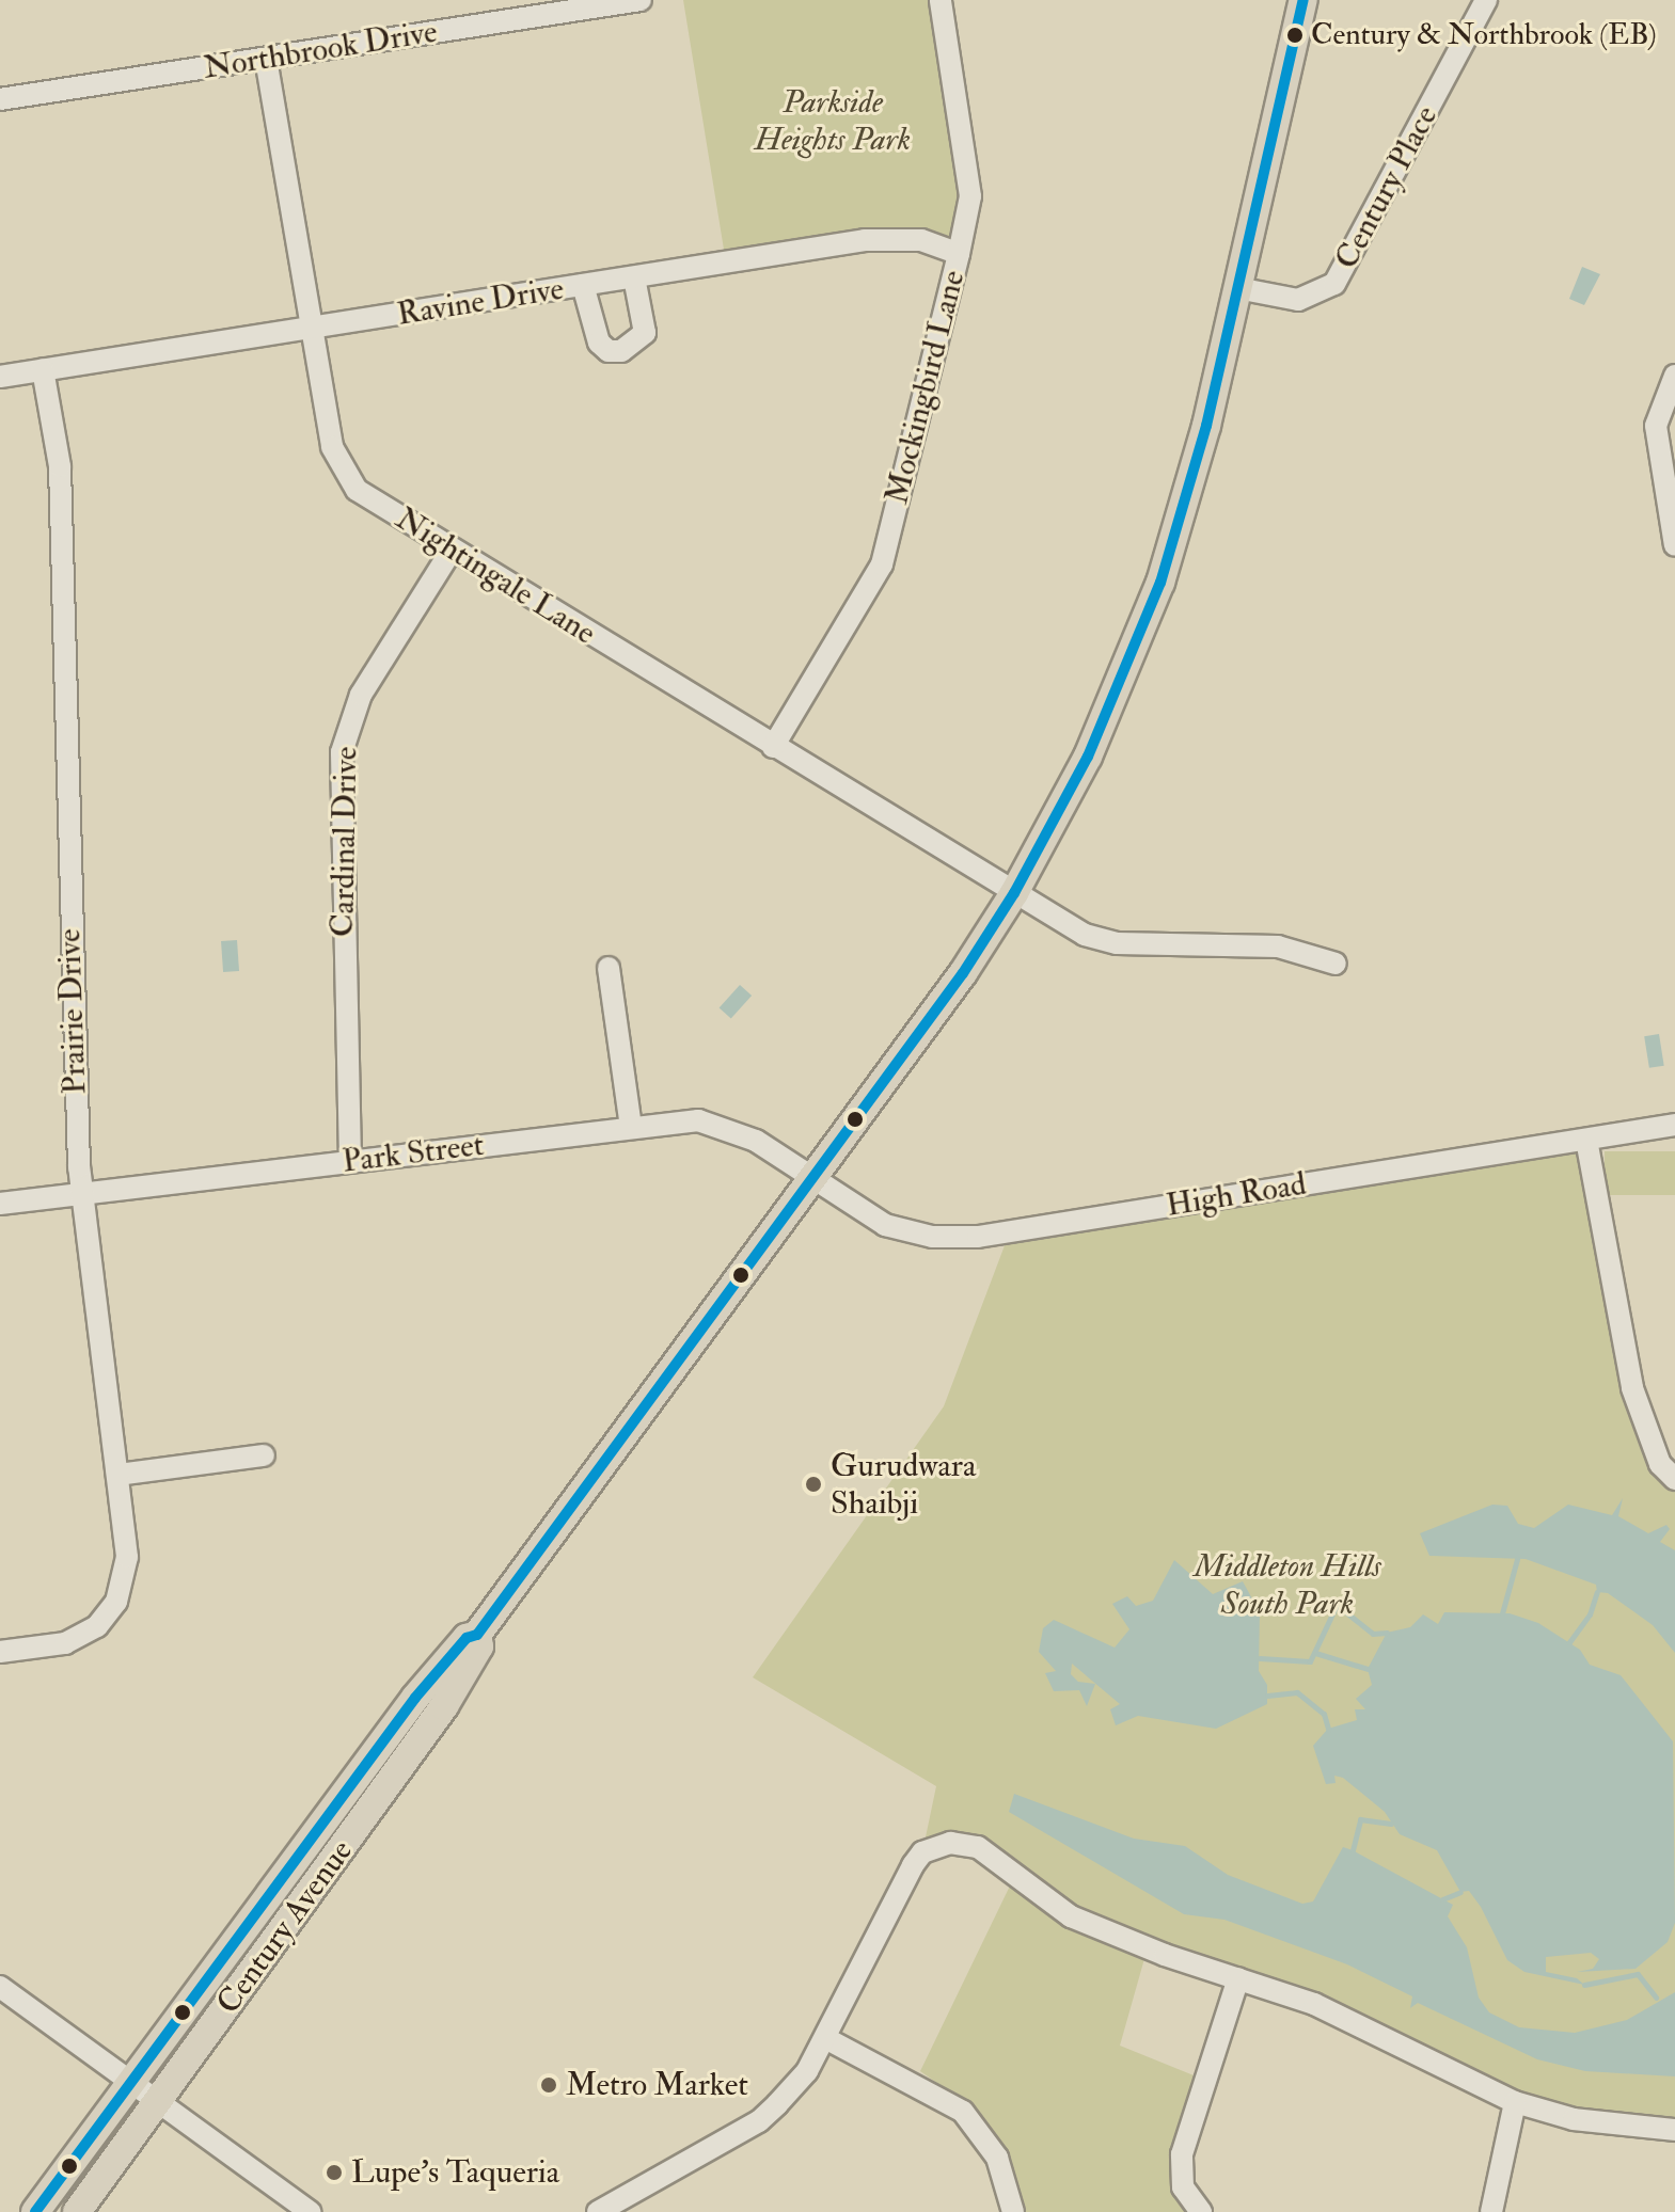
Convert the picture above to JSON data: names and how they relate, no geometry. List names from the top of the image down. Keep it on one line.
{"streets":{"main road":["Century Avenue"],"street":["Northbrook Drive","Century Place","Ravine Drive","Mockingbird Lane","Nightingale Lane","Cardinal Drive","Prairie Drive","Park Street","High Road"]},"crossings":[["Northbrook Drive","Nightingale Lane"],["Century Place","Century Avenue"],["Ravine Drive","Mockingbird Lane"],["Ravine Drive","Nightingale Lane"],["Ravine Drive","Prairie Drive"],["Mockingbird Lane","Nightingale Lane"],["Nightingale Lane","Cardinal Drive"],["Nightingale Lane","Century Avenue"],["Cardinal Drive","Park Street"],["Prairie Drive","Park Street"],["Park Street","High Road"],["Park Street","Century Avenue"],["High Road","Century Avenue"]],"parks":["Parkside Heights Park","Middleton Hills South Park"],"places":["Century & Northbrook (EB)","Gurudwara Shaibji","Metro Market","Lupe's Taqueria"]}
